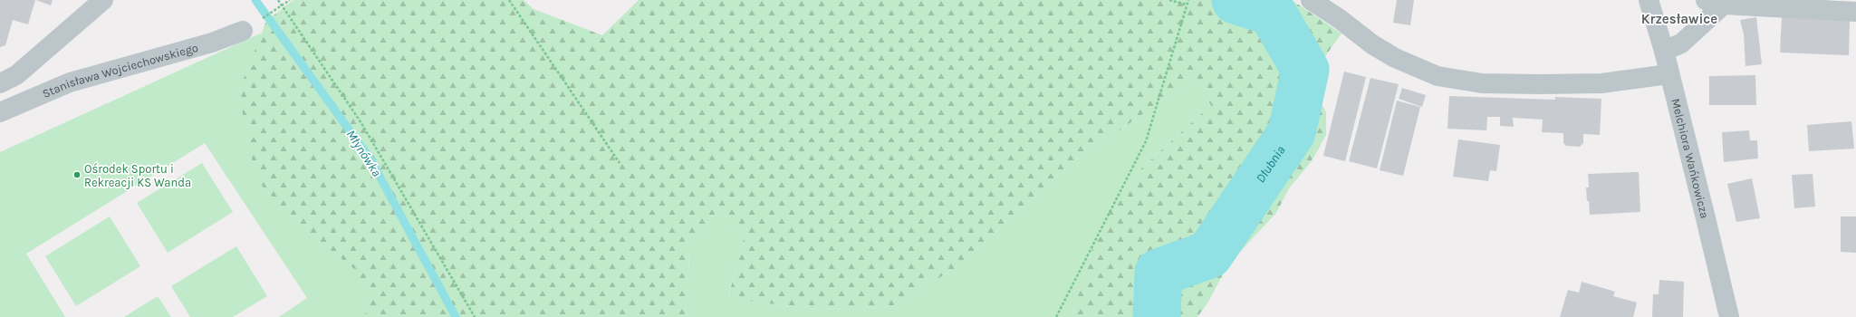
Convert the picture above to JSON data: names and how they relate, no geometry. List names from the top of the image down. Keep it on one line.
{"streets":{"street":["Stanisława Wojciechowskiego","Melchiora Wańkowicza"]},"districts":["Krzesławice"],"water":["Młynówka","Dłubnia"],"places":["Ośrodek Sportu i Rekreacji KS Wanda"]}
